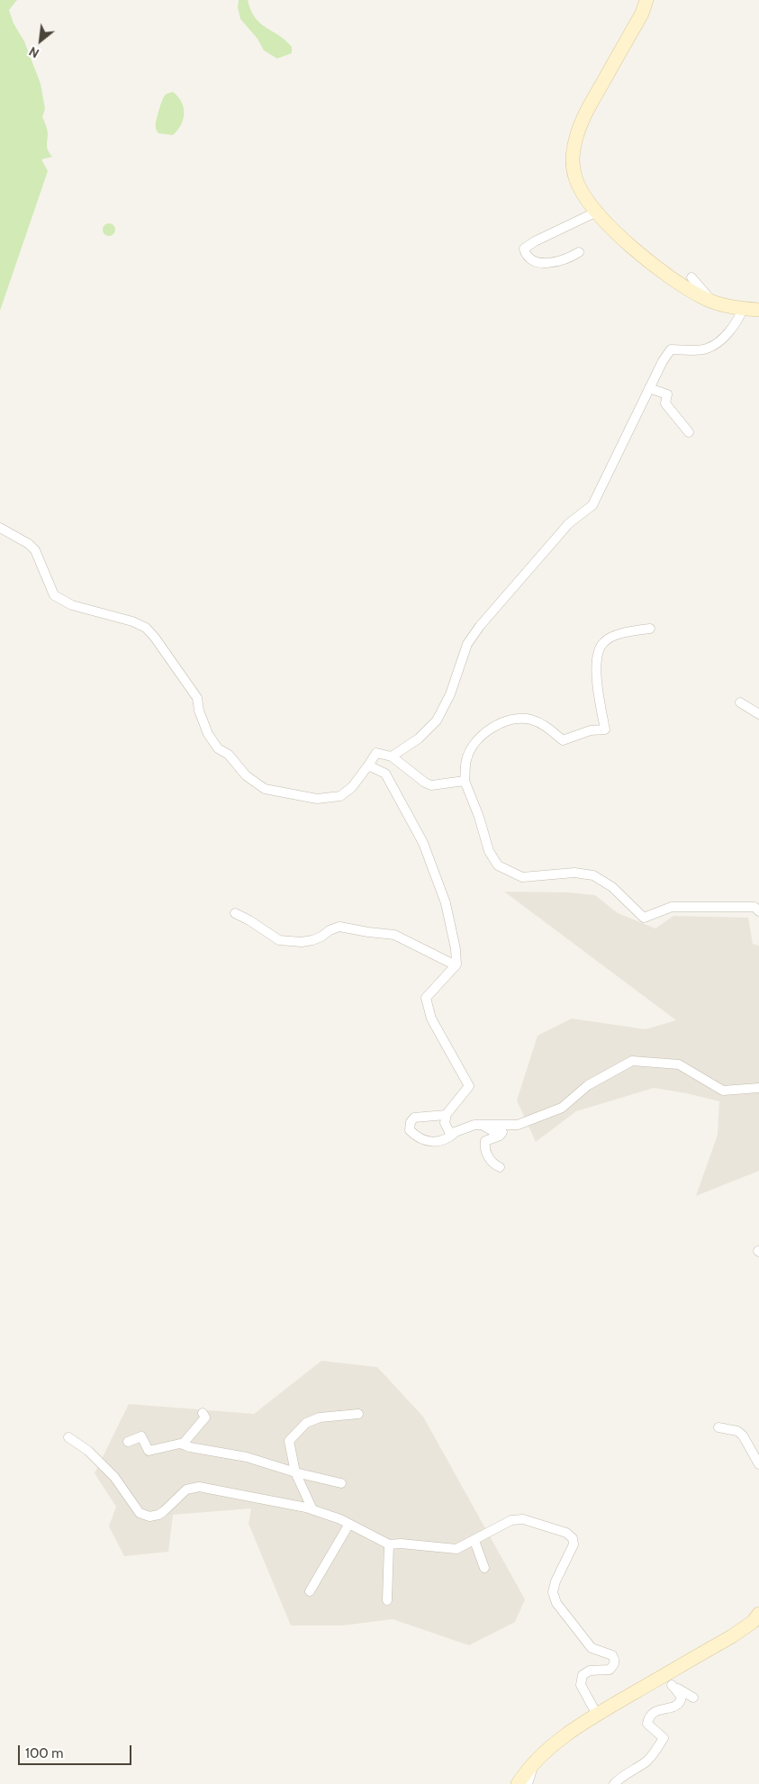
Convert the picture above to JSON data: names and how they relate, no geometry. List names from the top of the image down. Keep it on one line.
{"scale_bar":"100 m","north":"bottom left"}
